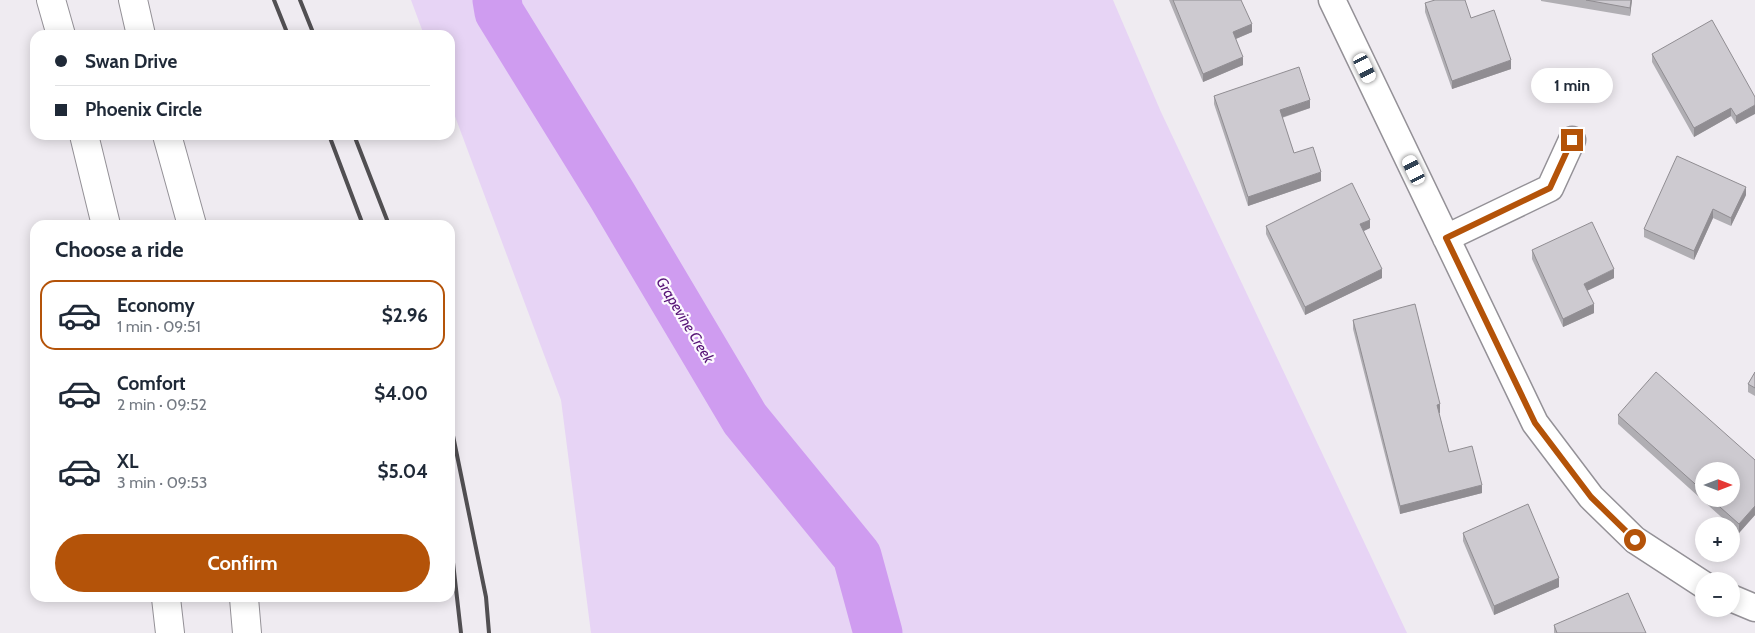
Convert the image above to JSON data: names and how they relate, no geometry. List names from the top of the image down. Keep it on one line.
{"water":["Grapevine Creek"],"north":"right","page":{"banner":["Swan Drive","Phoenix Circle"],"bubble":"1 min","heading":"Choose a ride","list":[{"name":"Economy","note":"1 min · 09:51","value":"$2.96"},{"name":"Comfort","note":"2 min · 09:52","value":"$4.00"},{"name":"XL","note":"3 min · 09:53","value":"$5.04"}],"map_buttons":["+","−"],"buttons":"Confirm"}}
